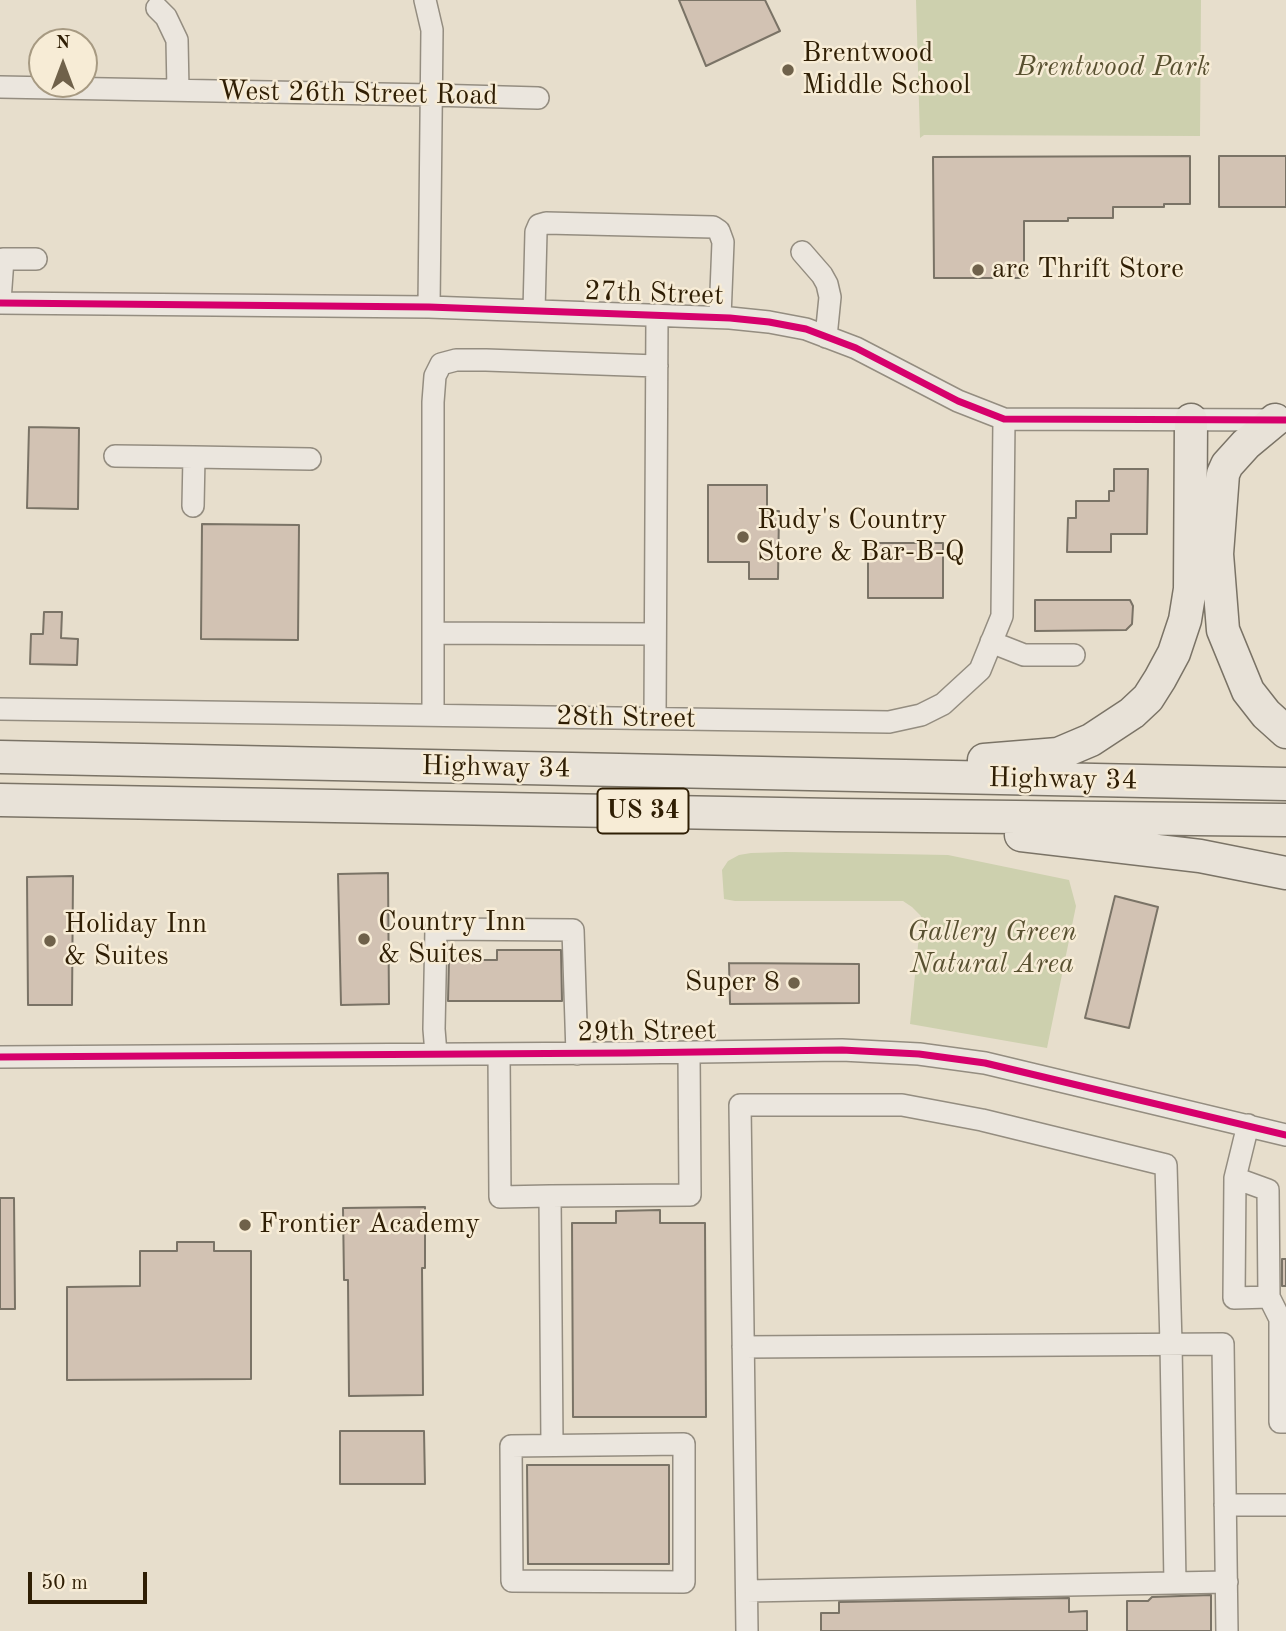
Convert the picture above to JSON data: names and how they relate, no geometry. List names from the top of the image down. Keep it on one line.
{"streets":{"highway":["Highway 34","US 34"],"street":["West 26th Street Road","27th Street","28th Street","29th Street"]},"crossings":[["27th Street","28th Street"]],"parks":["Brentwood Park","Gallery Green Natural Area"],"places":["Brentwood Middle School","arc Thrift Store","Rudy's Country Store & Bar-B-Q","Country Inn & Suites","Holiday Inn & Suites","Super 8","Frontier Academy"],"scale_bar":"50 m","north":"top"}
